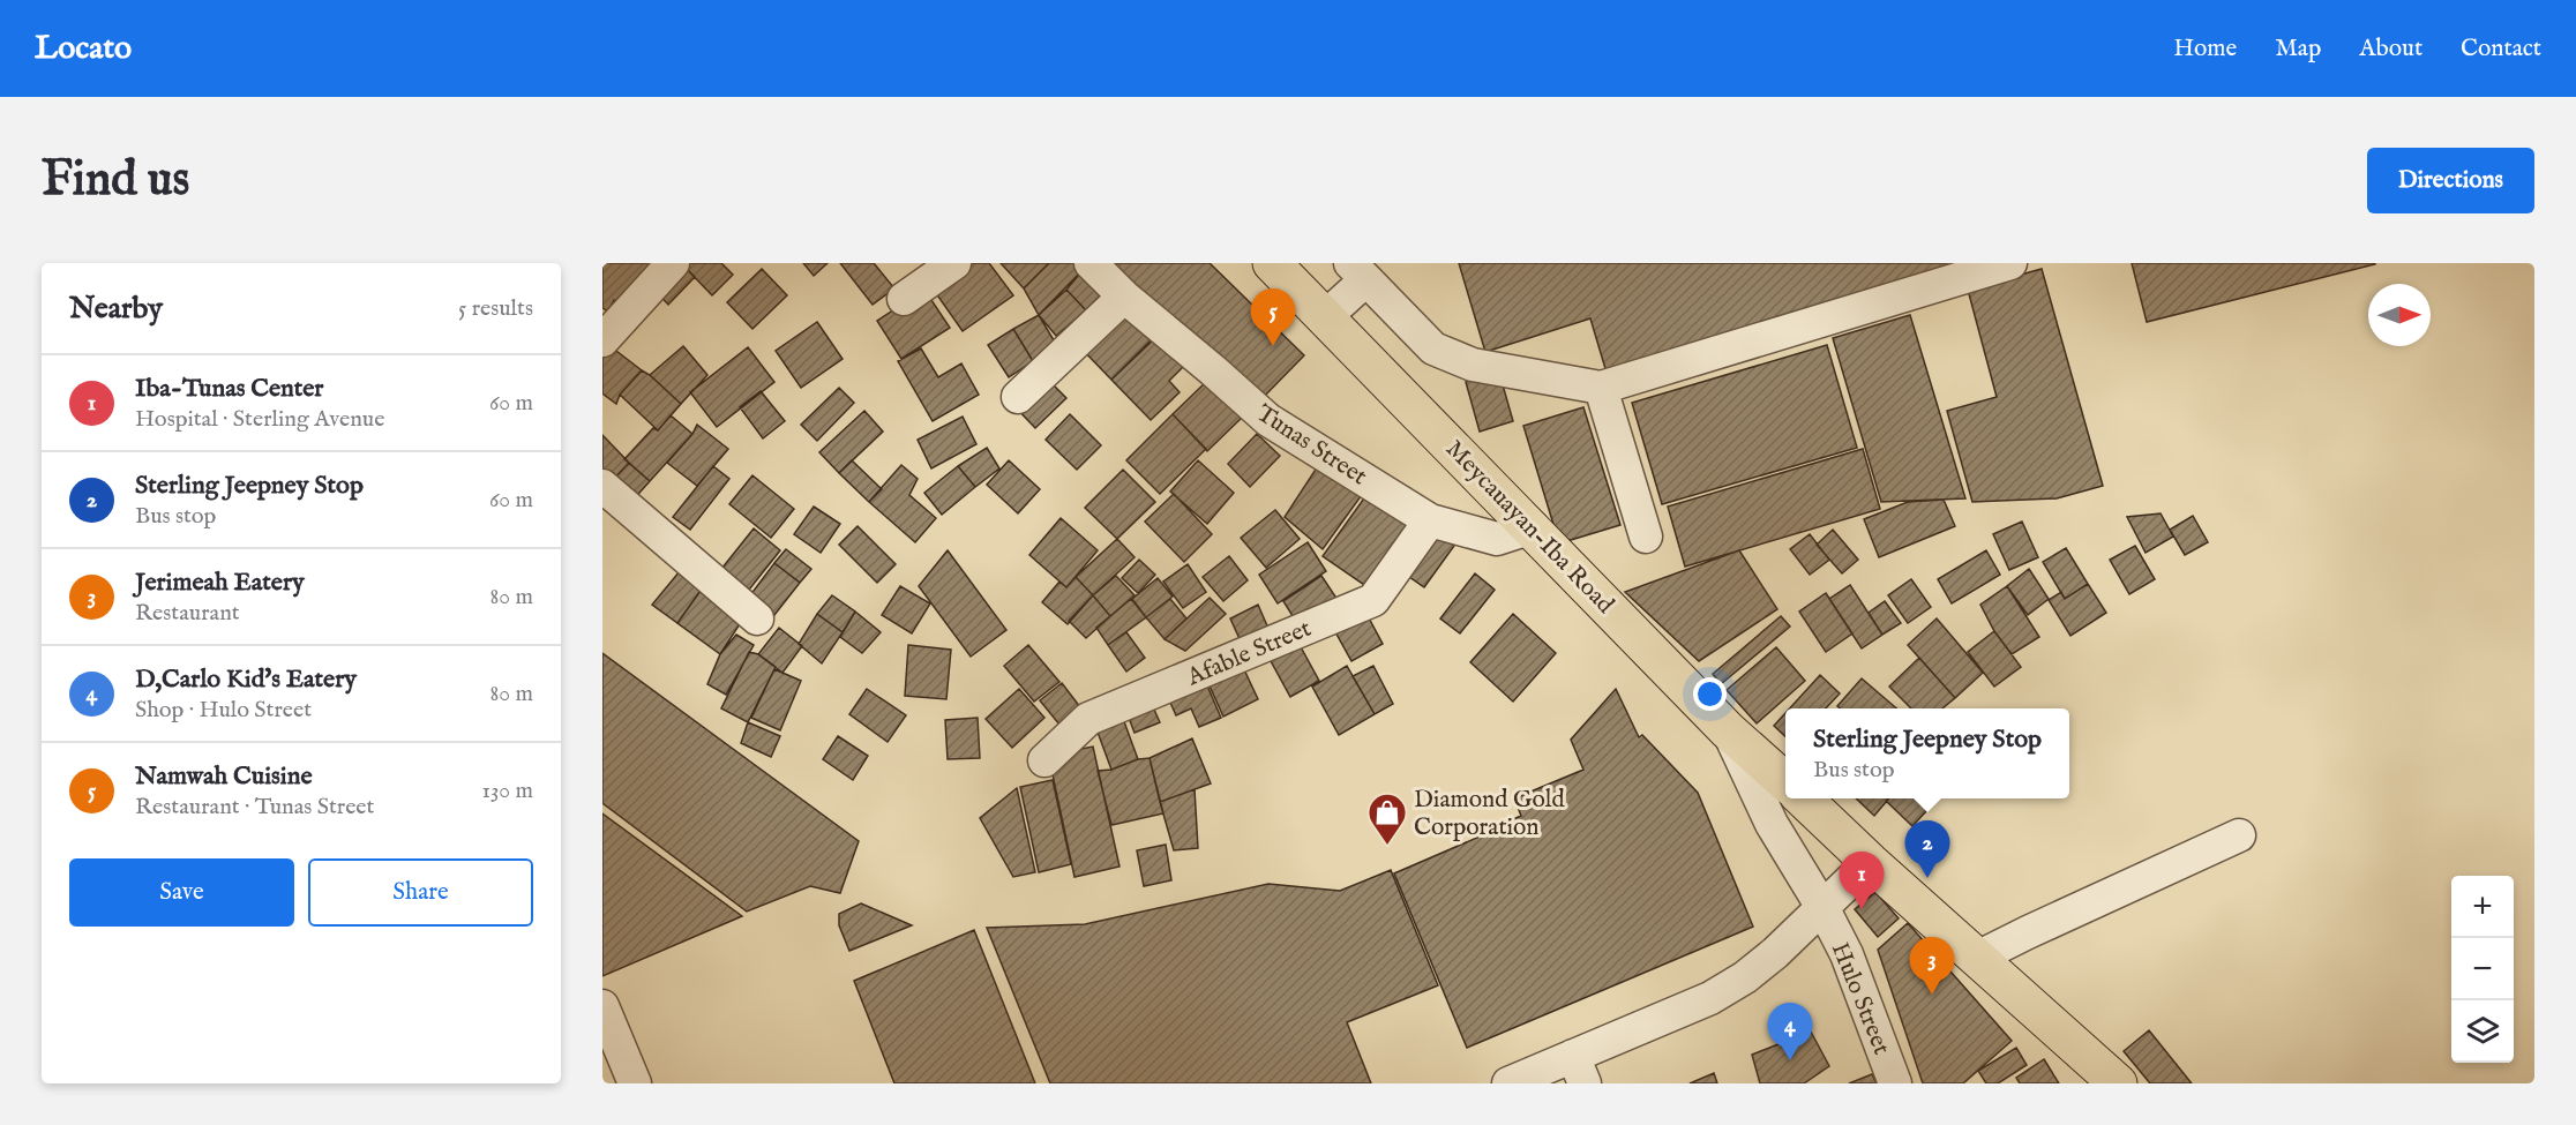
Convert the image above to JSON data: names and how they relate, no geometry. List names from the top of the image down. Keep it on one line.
{"streets":{"main road":["Meycauayan-Iba Road"],"street":["Tunas Street","Afable Street","Hulo Street"]},"crossings":[["Tunas Street","Meycauayan-Iba Road"],["Tunas Street","Afable Street"],["Meycauayan-Iba Road","Hulo Street"]],"places":{"shop":["Diamond Gold Corporation"]},"north":"right","page":{"header":"Locato","nav":["Home","Map","About","Contact"],"buttons":["Directions",["Save","Share"]],"title":"Find us","heading":["Nearby","5 results"],"pins":["5","2","1","3","4"],"list":[{"mark":"1","name":"Iba-Tunas Center","note":"Hospital · Sterling Avenue","value":"60 m"},{"mark":"2","name":"Sterling Jeepney Stop","note":"Bus stop","value":"60 m"},{"mark":"3","name":"Jerimeah Eatery","note":"Restaurant","value":"80 m"},{"mark":"4","name":"D,Carlo Kid's Eatery","note":"Shop · Hulo Street","value":"80 m"},{"mark":"5","name":"Namwah Cuisine","note":"Restaurant · Tunas Street","value":"130 m"}],"popup":["Sterling Jeepney Stop","Bus stop"],"map_buttons":["+","−"]}}
